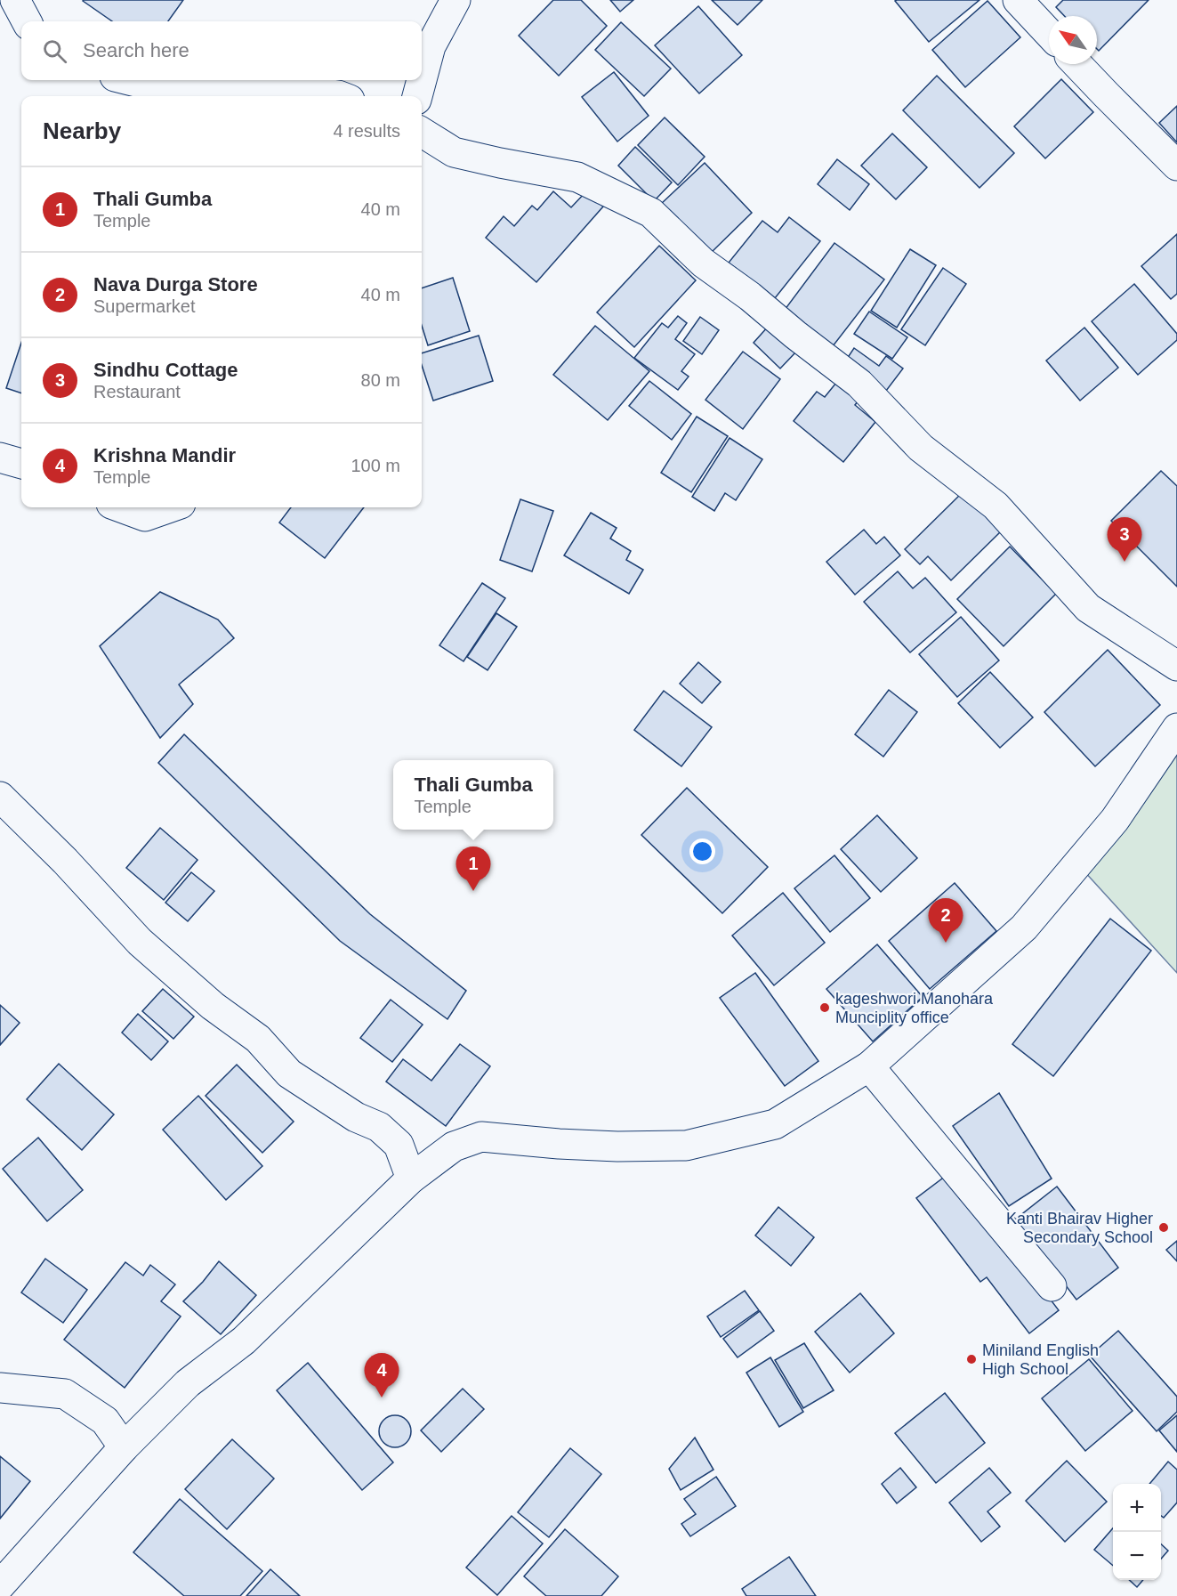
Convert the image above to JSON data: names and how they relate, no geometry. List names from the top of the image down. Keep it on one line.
{"places":["kageshwori Manohara Munciplity office","Kanti Bhairav Higher Secondary School","Miniland English High School"],"north":"top left","page":{"search":"Search here","heading":["Nearby","4 results"],"list":[{"mark":"1","name":"Thali Gumba","note":"Temple","value":"40 m"},{"mark":"2","name":"Nava Durga Store","note":"Supermarket","value":"40 m"},{"mark":"3","name":"Sindhu Cottage","note":"Restaurant","value":"80 m"},{"mark":"4","name":"Krishna Mandir","note":"Temple","value":"100 m"}],"pins":["3","1","2","4"],"popup":["Thali Gumba","Temple"],"map_buttons":["+","−"]}}
